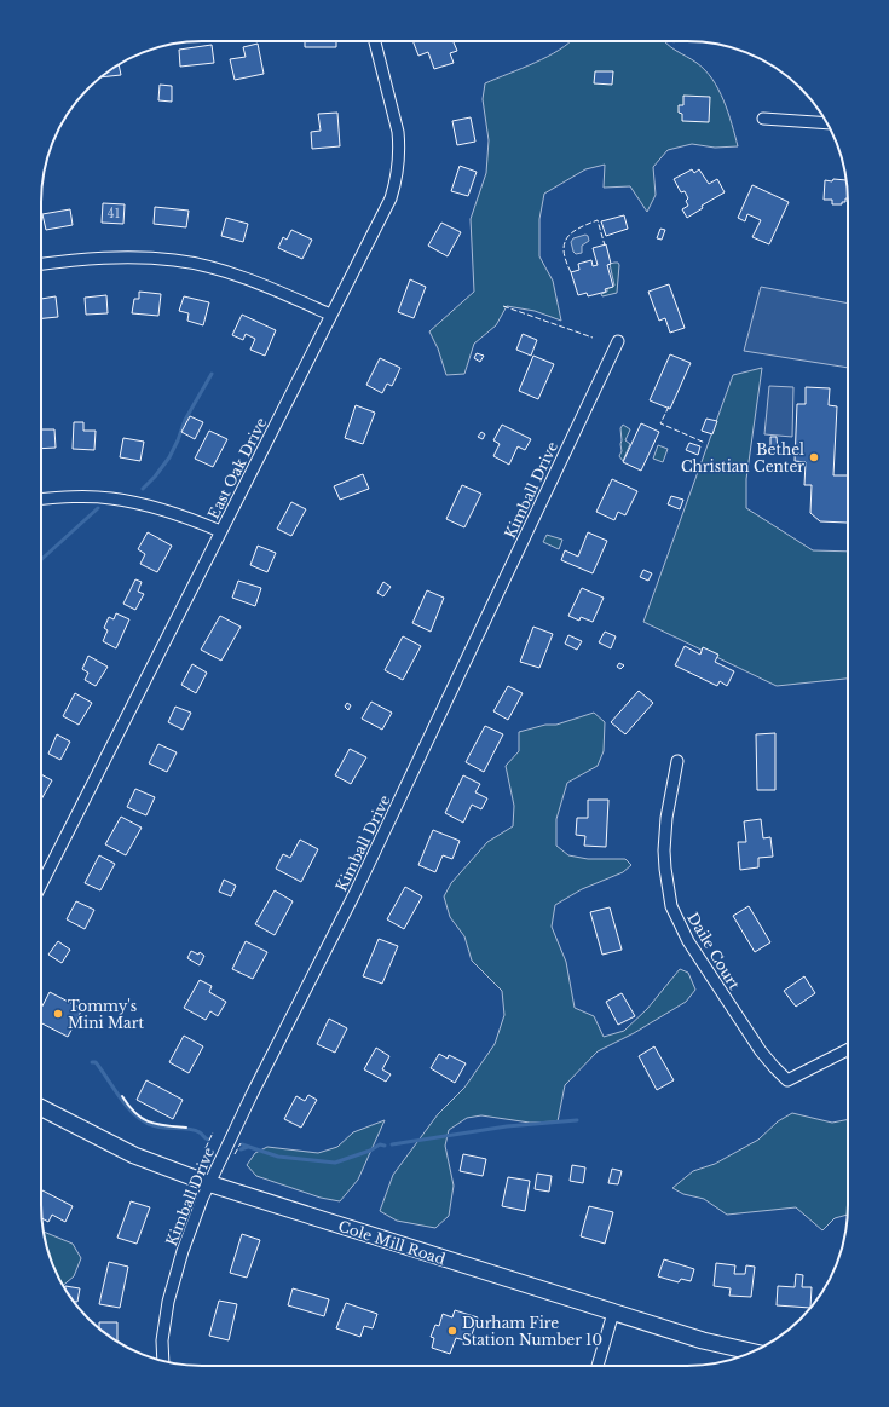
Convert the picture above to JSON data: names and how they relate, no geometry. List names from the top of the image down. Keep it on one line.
{"streets":{"street":["East Oak Drive","Kimball Drive","Daile Court","Cole Mill Road"]},"crossings":[["Kimball Drive","Cole Mill Road"]],"places":["Bethel Christian Center","Tommy's Mini Mart","Durham Fire Station Number 10"],"house_numbers":["41"]}
